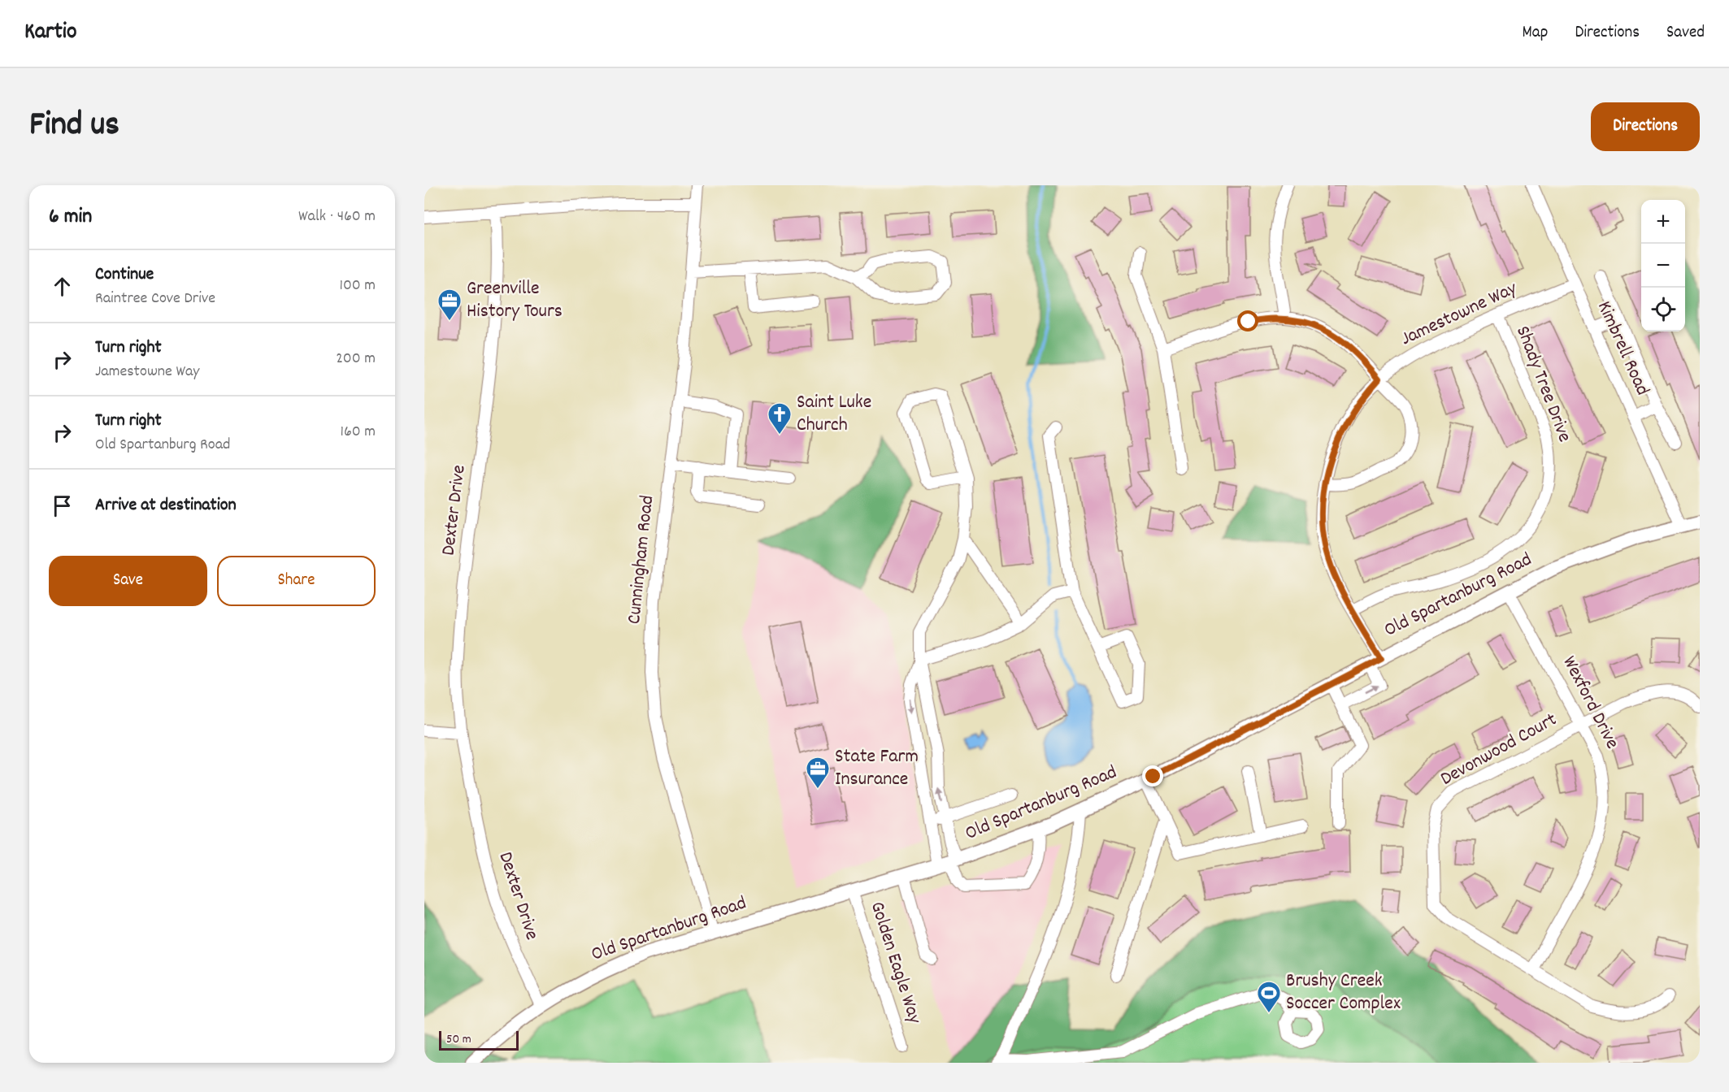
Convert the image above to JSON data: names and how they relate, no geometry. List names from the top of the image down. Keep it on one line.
{"streets":{"main road":["Old Spartanburg Road"],"street":["Jamestowne Way","Kimbrell Road","Shady Tree Drive","Dexter Drive","Cunningham Road","Wexford Drive","Devonwood Court","Golden Eagle Way"]},"crossings":[["Jamestowne Way","Kimbrell Road"],["Jamestowne Way","Shady Tree Drive"],["Jamestowne Way","Old Spartanburg Road"],["Kimbrell Road","Old Spartanburg Road"],["Dexter Drive","Old Spartanburg Road"],["Cunningham Road","Old Spartanburg Road"],["Old Spartanburg Road","Wexford Drive"],["Old Spartanburg Road","Golden Eagle Way"],["Wexford Drive","Devonwood Court"]],"places":{"office":["Greenville History Tours","State Farm Insurance"],"church":["Saint Luke Church"],"sports":["Brushy Creek Soccer Complex"]},"scale_bar":"50 m","page":{"header":"Kartio","nav":["Map","Directions","Saved"],"title":"Find us","buttons":["Directions",["Save","Share"]],"heading":["6 min","Walk · 460 m"],"map_buttons":["+","−"],"list":[["Continue","Raintree Cove Drive","100 m"],["Turn right","Jamestowne Way","200 m"],["Turn right","Old Spartanburg Road","160 m"],"Arrive at destination"],"scale":"50 m"}}
